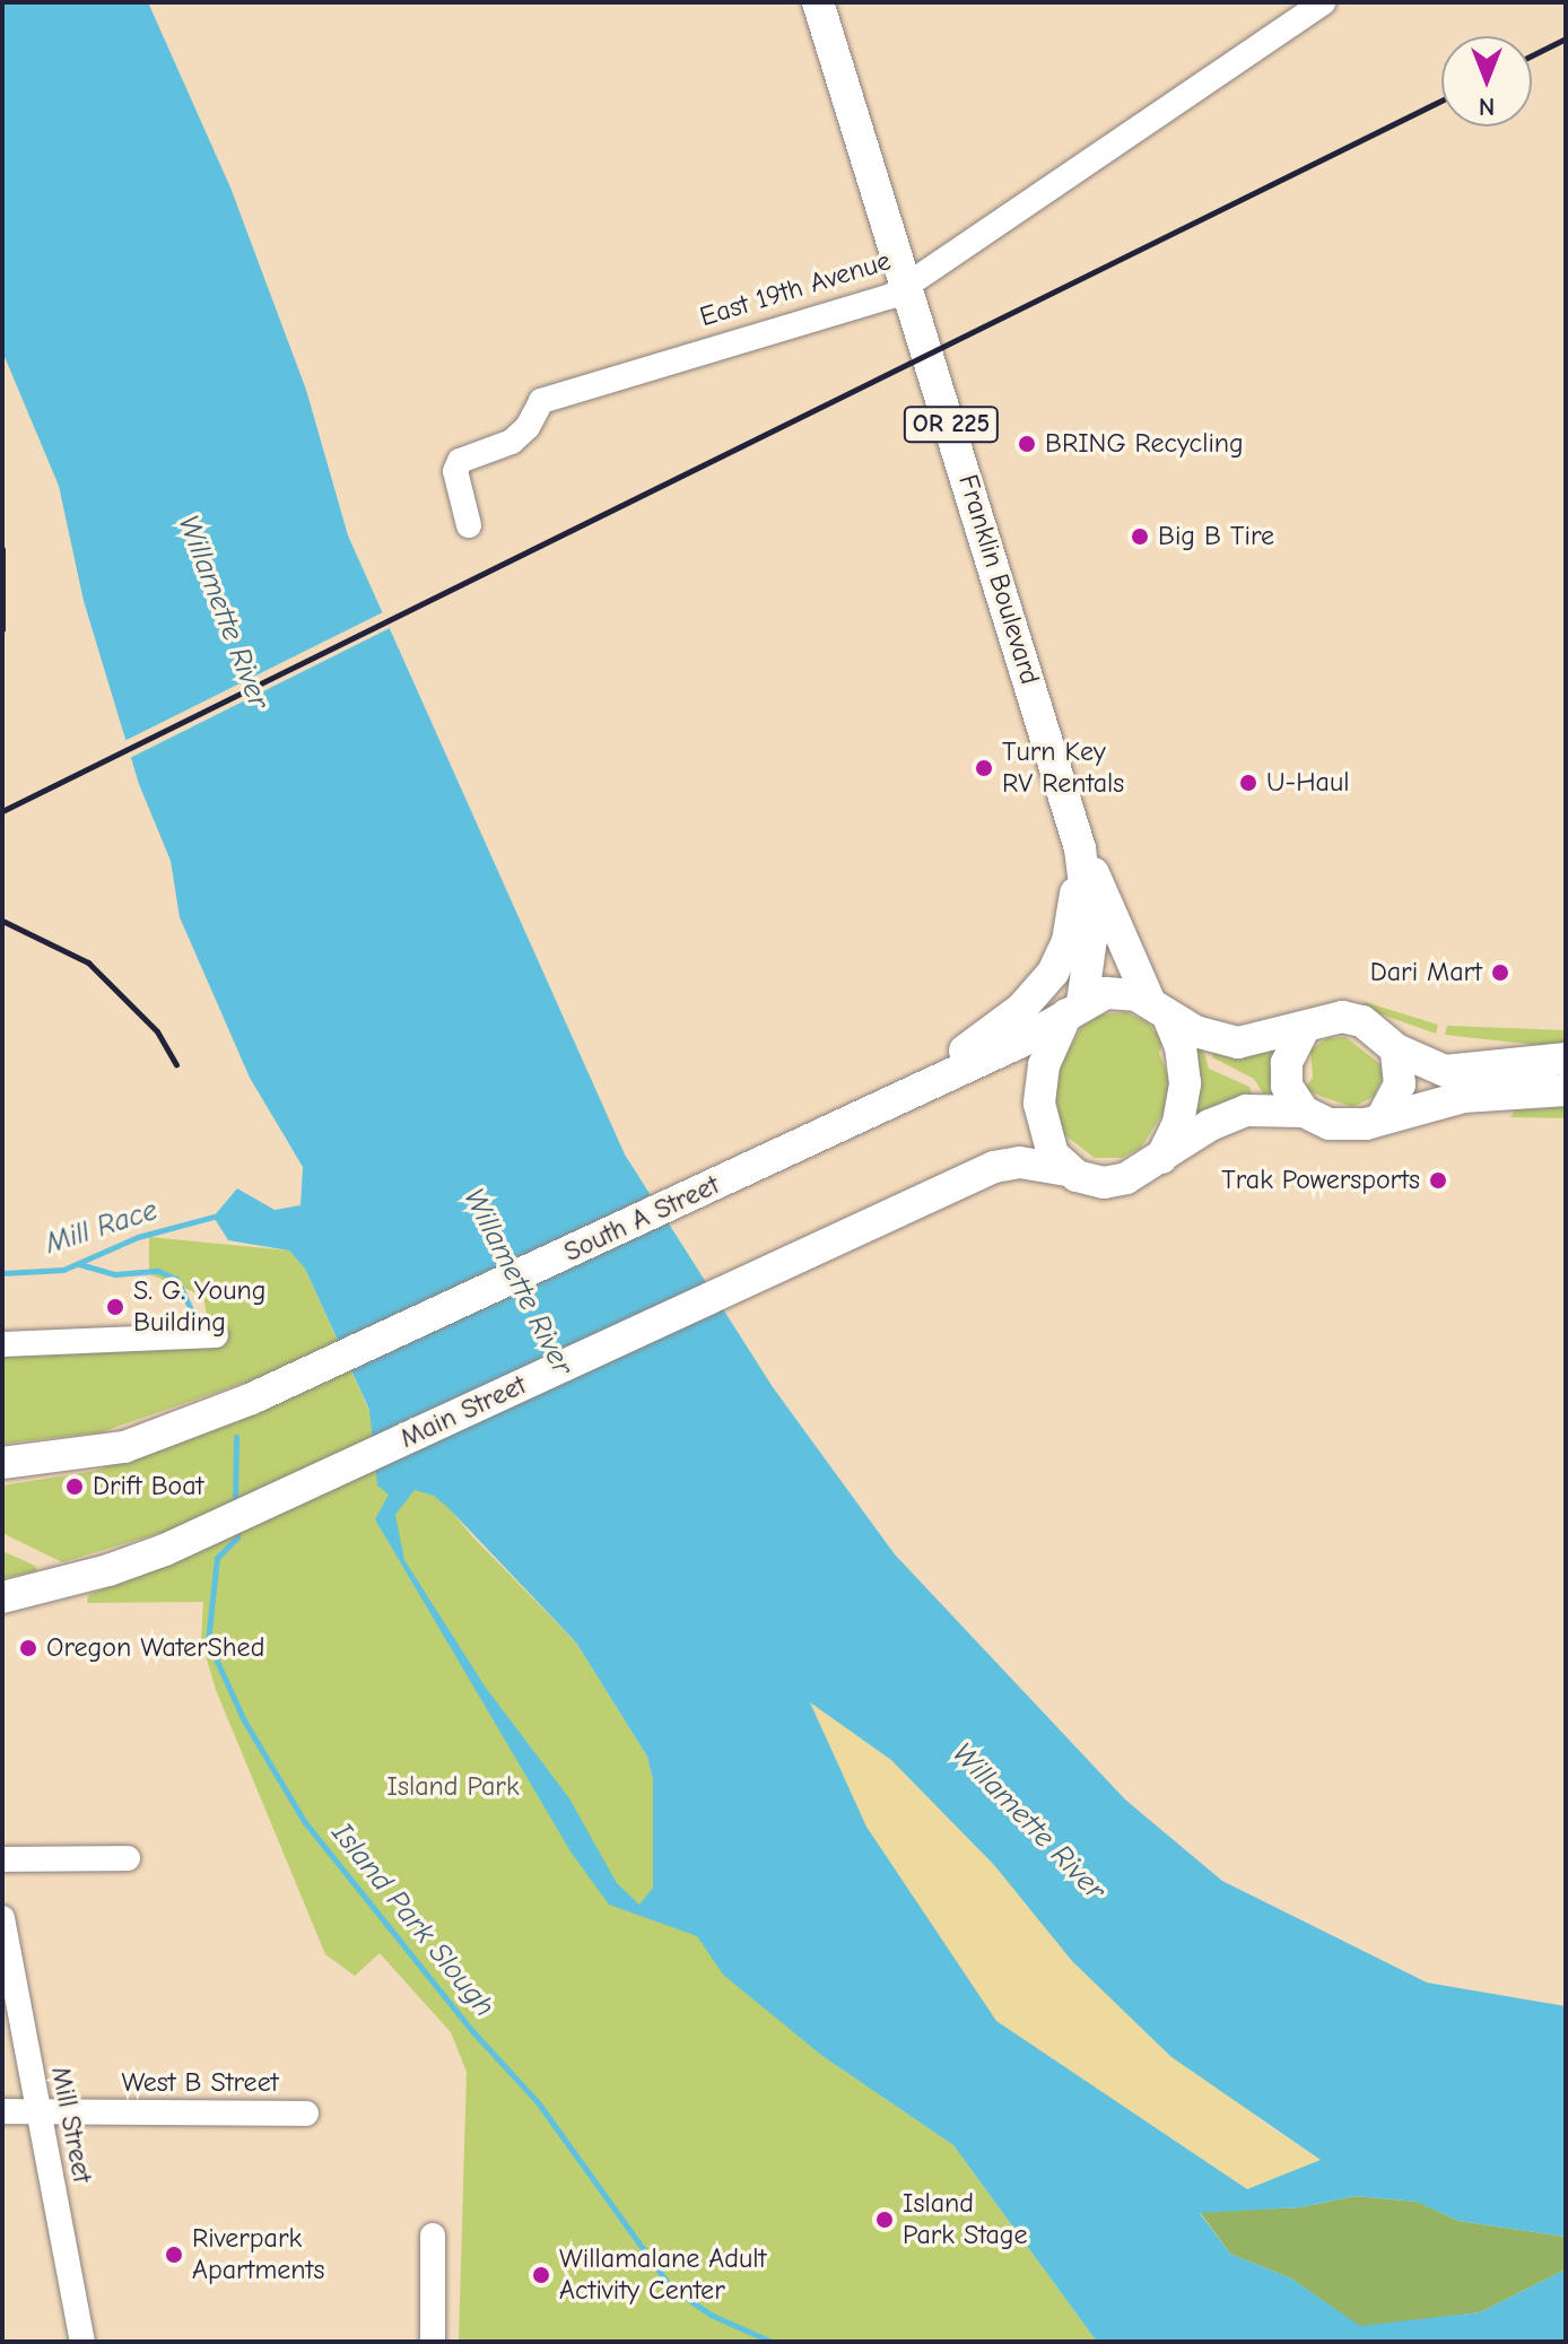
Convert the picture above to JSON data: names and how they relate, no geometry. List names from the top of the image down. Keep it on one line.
{"streets":{"main road":["OR 225","Franklin Boulevard","South A Street","Main Street"],"street":["East 19th Avenue","West B Street","Mill Street"]},"crossings":[["East 19th Avenue","Franklin Boulevard"],["OR 225","Franklin Boulevard"],["OR 225","South A Street"],["Franklin Boulevard","South A Street"],["Franklin Boulevard","Main Street"],["South A Street","Main Street"],["West B Street","Mill Street"]],"water":["Willamette River","Mill Race","Island Park Slough"],"parks":["Island Park"],"places":["BRING Recycling","Big B Tire","Turn Key RV Rentals","U-Haul","Dari Mart","Trak Powersports","S. G. Young Building","Drift Boat","Oregon WaterShed","Island Park Stage","Riverpark Apartments","Willamalane Adult Activity Center"],"north":"bottom"}
